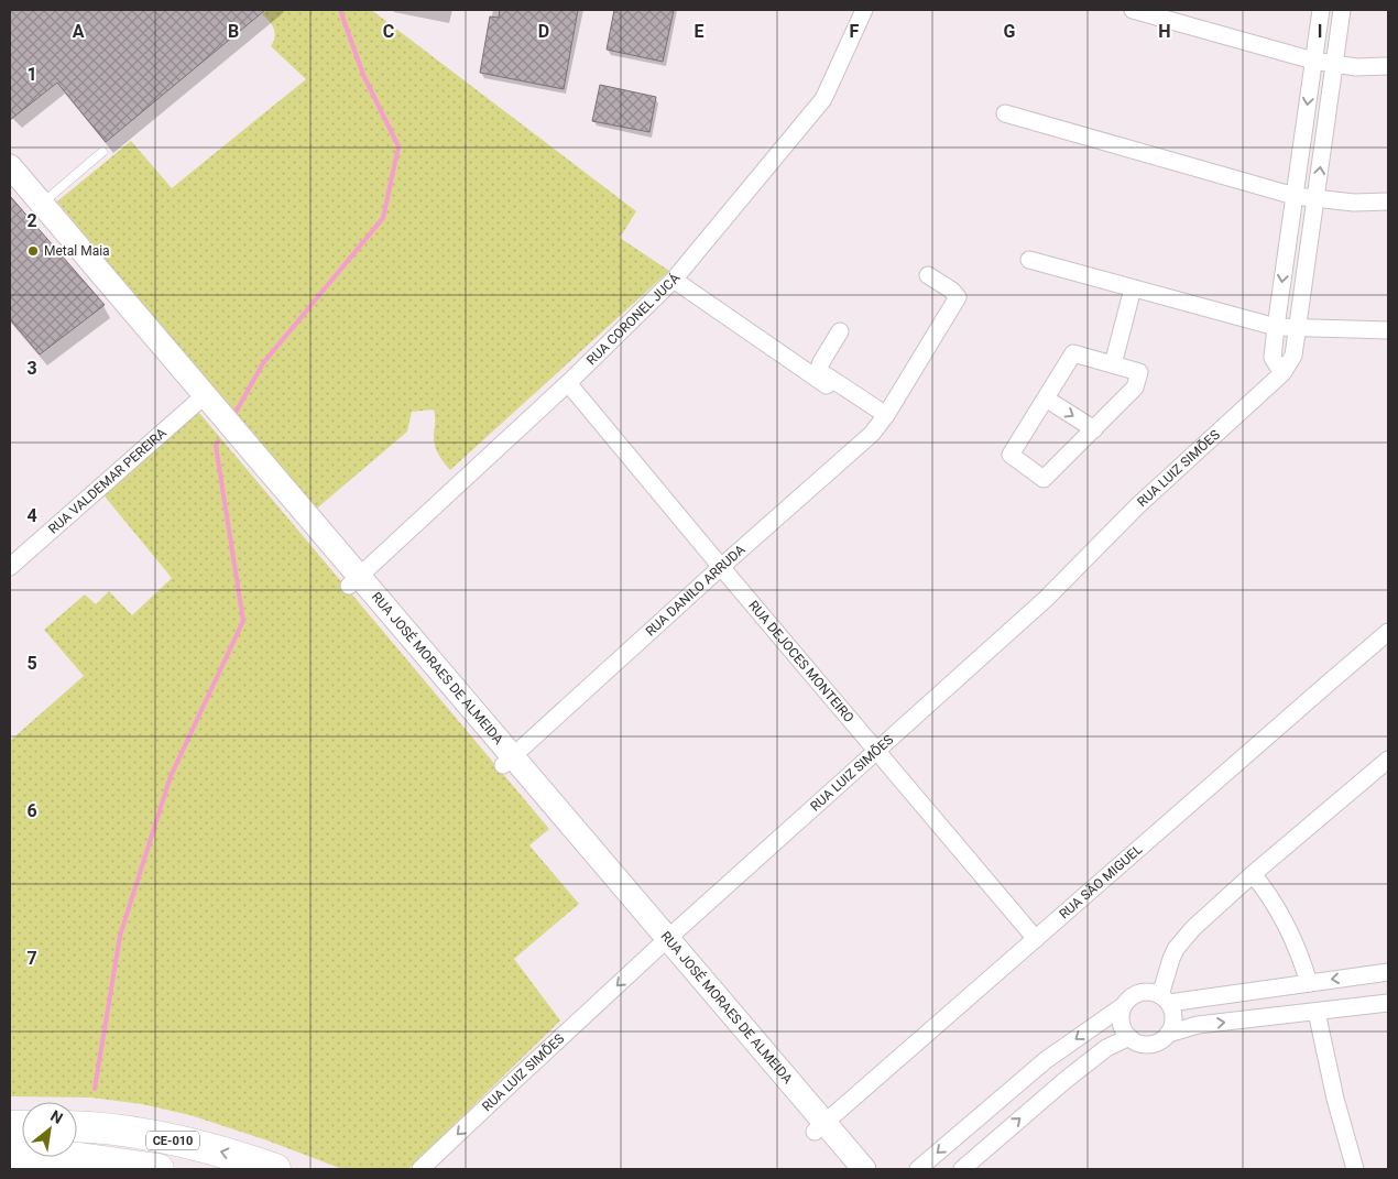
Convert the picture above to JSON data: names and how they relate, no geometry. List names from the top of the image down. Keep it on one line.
{"streets":{"highway":["CE-010"],"street":["RUA CORONEL JUCÁ","RUA LUIZ SIMÕES","RUA VALDEMAR PEREIRA","RUA DANILO ARRUDA","RUA DEJOCES MONTEIRO","RUA JOSÉ MORAES DE ALMEIDA","RUA SÃO MIGUEL"]},"crossings":[["RUA CORONEL JUCÁ","RUA DEJOCES MONTEIRO"],["RUA CORONEL JUCÁ","RUA JOSÉ MORAES DE ALMEIDA"],["RUA LUIZ SIMÕES","RUA DEJOCES MONTEIRO"],["RUA LUIZ SIMÕES","RUA JOSÉ MORAES DE ALMEIDA"],["RUA VALDEMAR PEREIRA","RUA JOSÉ MORAES DE ALMEIDA"],["RUA DANILO ARRUDA","RUA DEJOCES MONTEIRO"],["RUA DANILO ARRUDA","RUA JOSÉ MORAES DE ALMEIDA"],["RUA DEJOCES MONTEIRO","RUA SÃO MIGUEL"],["RUA JOSÉ MORAES DE ALMEIDA","RUA SÃO MIGUEL"]],"places":["Metal Maia"],"north":"top right","grid":{"columns":["A","B","C","D","E","F","G","H","I"],"rows":["1","2","3","4","5","6","7"]}}
